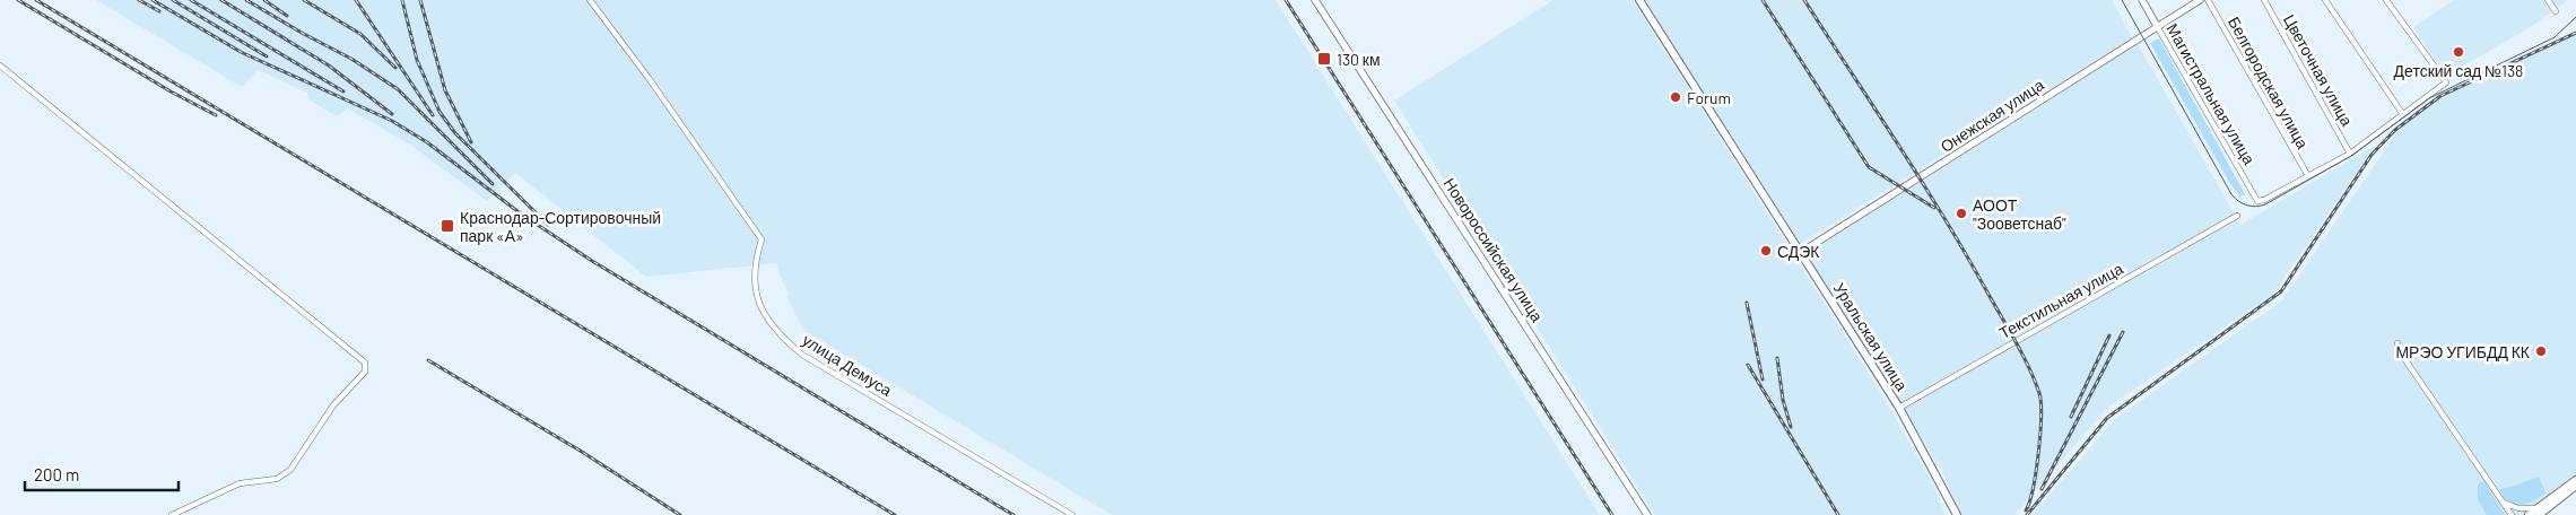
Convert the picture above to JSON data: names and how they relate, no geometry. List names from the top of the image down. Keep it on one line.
{"streets":{"main road":["Уральская улица"],"street":["Цветочная улица","Белгородская улица","Магистральная улица","Онежская улица","Новороссийская улица","Текстильная улица","улица Демуса"]},"crossings":[["Белгородская улица","Магистральная улица"],["Магистральная улица","Онежская улица"],["Онежская улица","Уральская улица"],["Текстильная улица","Уральская улица"]],"places":{"other":["Детский сад №138","Forum","АООТ \"Зооветснаб\"","СДЭК","МРЭО УГИБДД КК"],"transit":["130 км","Краснодар-Сортировочный парк «А»"]},"scale_bar":"200 m"}
